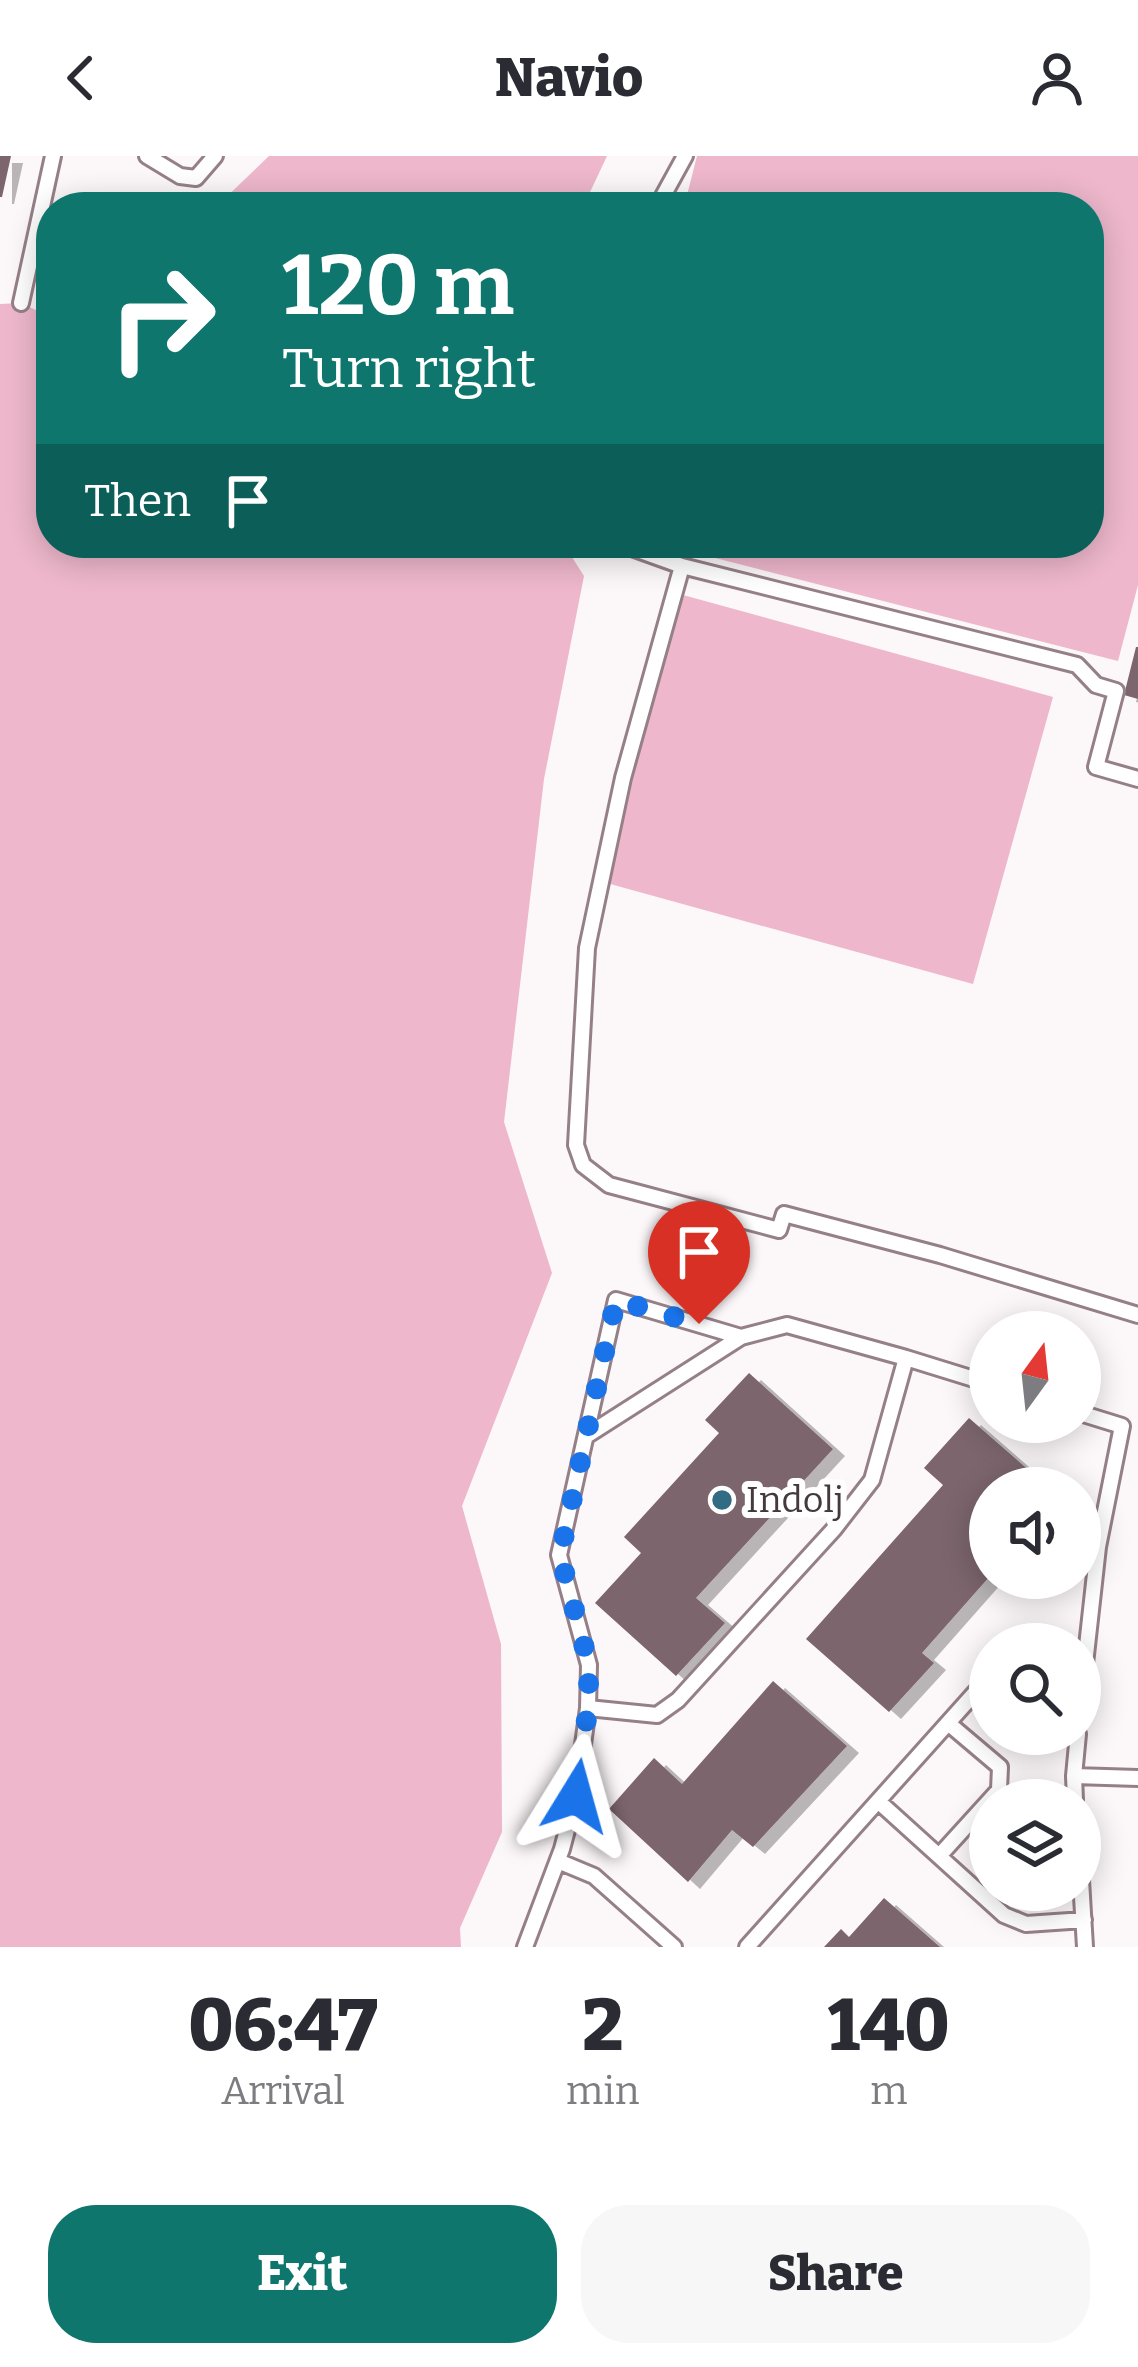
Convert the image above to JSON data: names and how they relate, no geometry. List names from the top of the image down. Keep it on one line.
{"places":["Indolj"],"north":"top","page":{"header":"Navio","turn":["120 m","Turn right"],"then":"Then","eta":["06:47","Arrival","2","min","140","m"],"buttons":["Exit","Share"]}}
